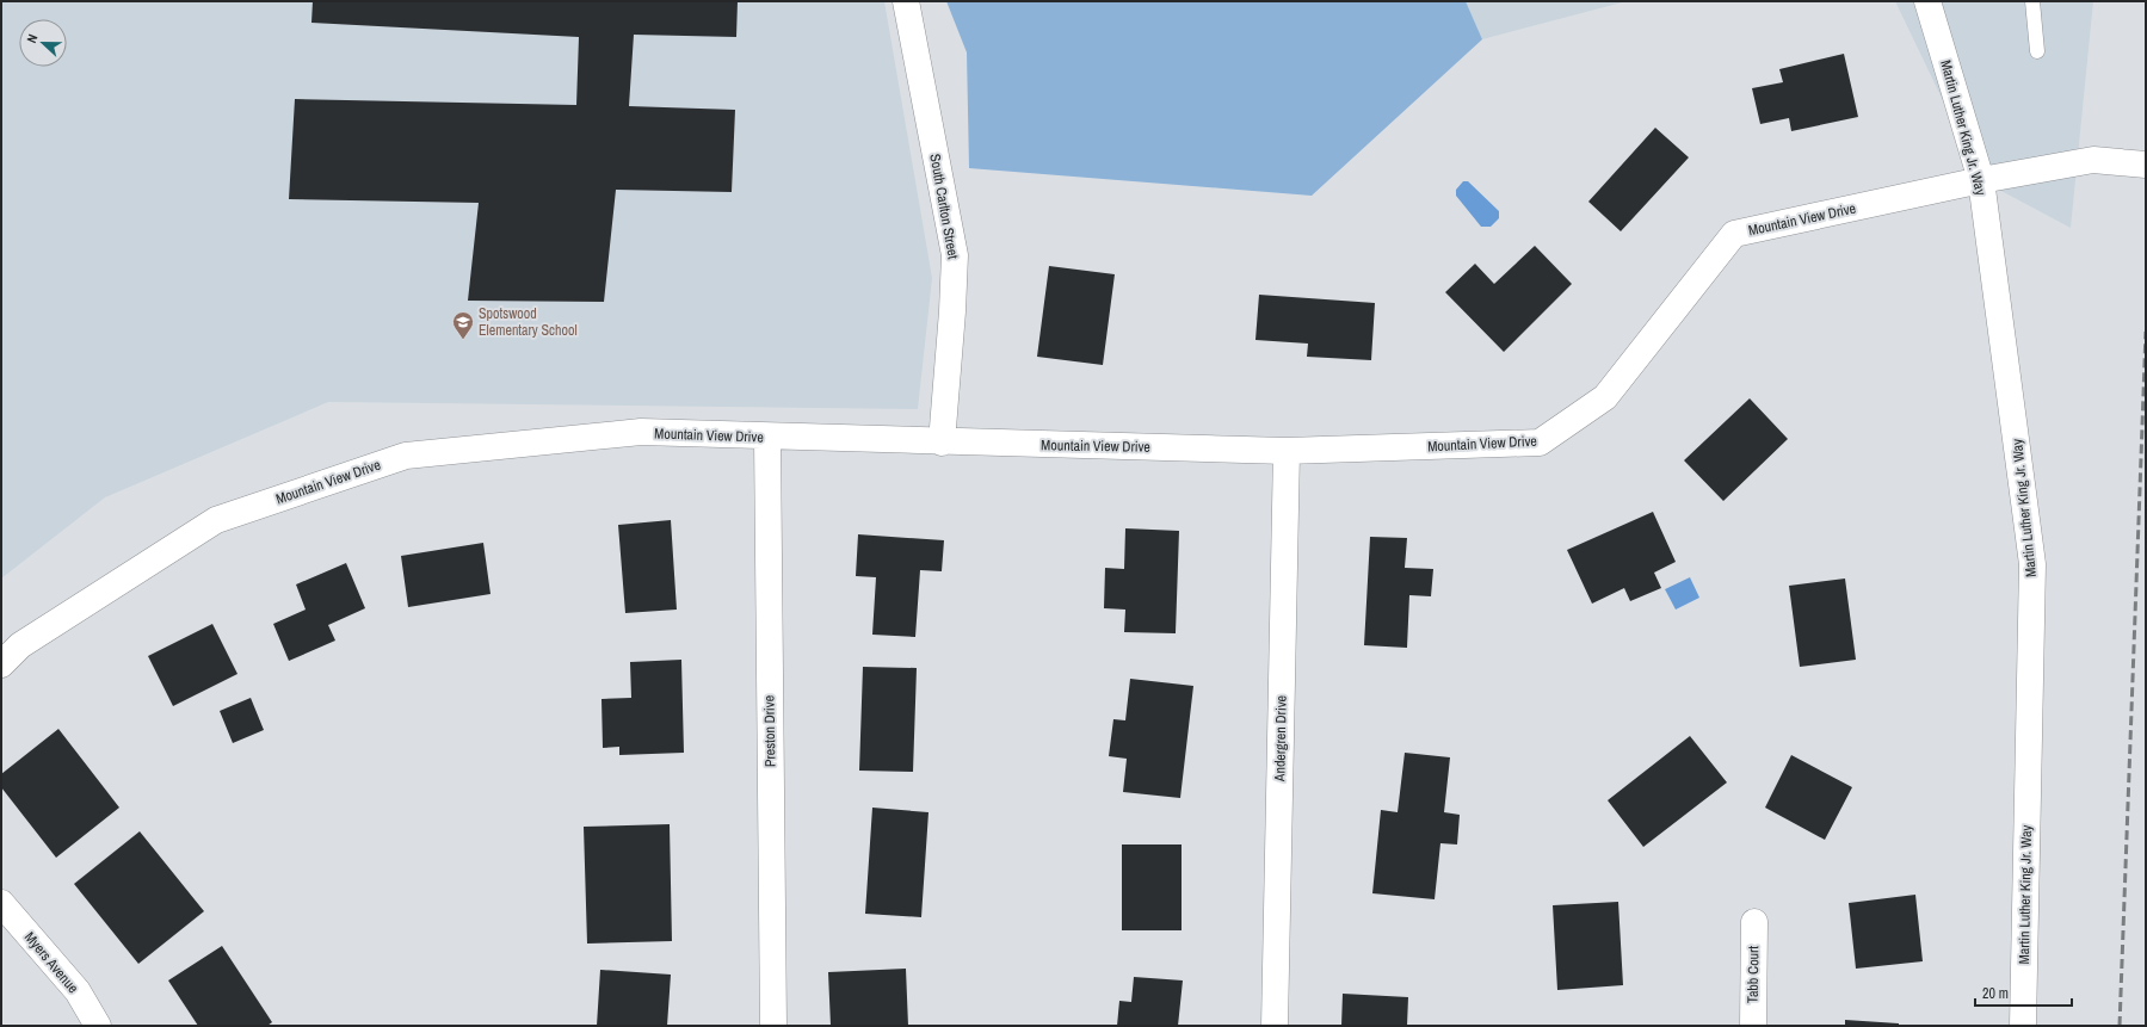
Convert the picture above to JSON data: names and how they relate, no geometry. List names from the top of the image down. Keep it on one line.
{"streets":{"street":["Martin Luther King Jr. Way","South Carlton Street","Mountain View Drive","Preston Drive","Andergren Drive","Myers Avenue","Tabb Court"]},"crossings":[["Martin Luther King Jr. Way","Mountain View Drive"],["South Carlton Street","Mountain View Drive"],["Mountain View Drive","Preston Drive"],["Mountain View Drive","Andergren Drive"]],"places":{"school or university":["Spotswood Elementary School"]},"scale_bar":"20 m","north":"left"}
